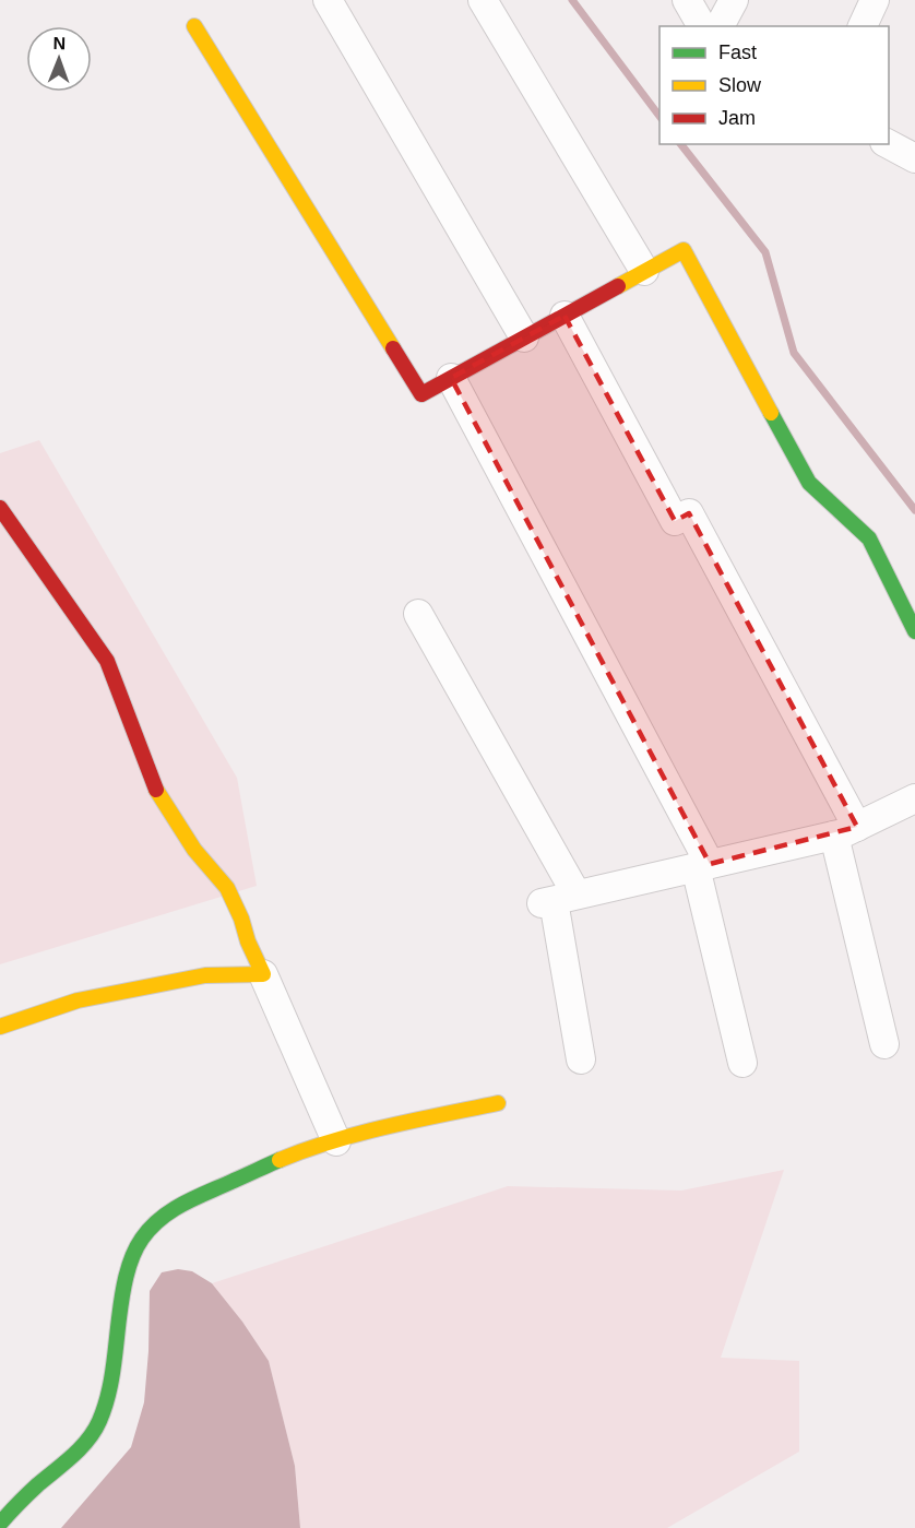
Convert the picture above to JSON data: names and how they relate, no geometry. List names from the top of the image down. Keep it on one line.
{"legend":["Fast","Slow","Jam"],"north":"top"}
